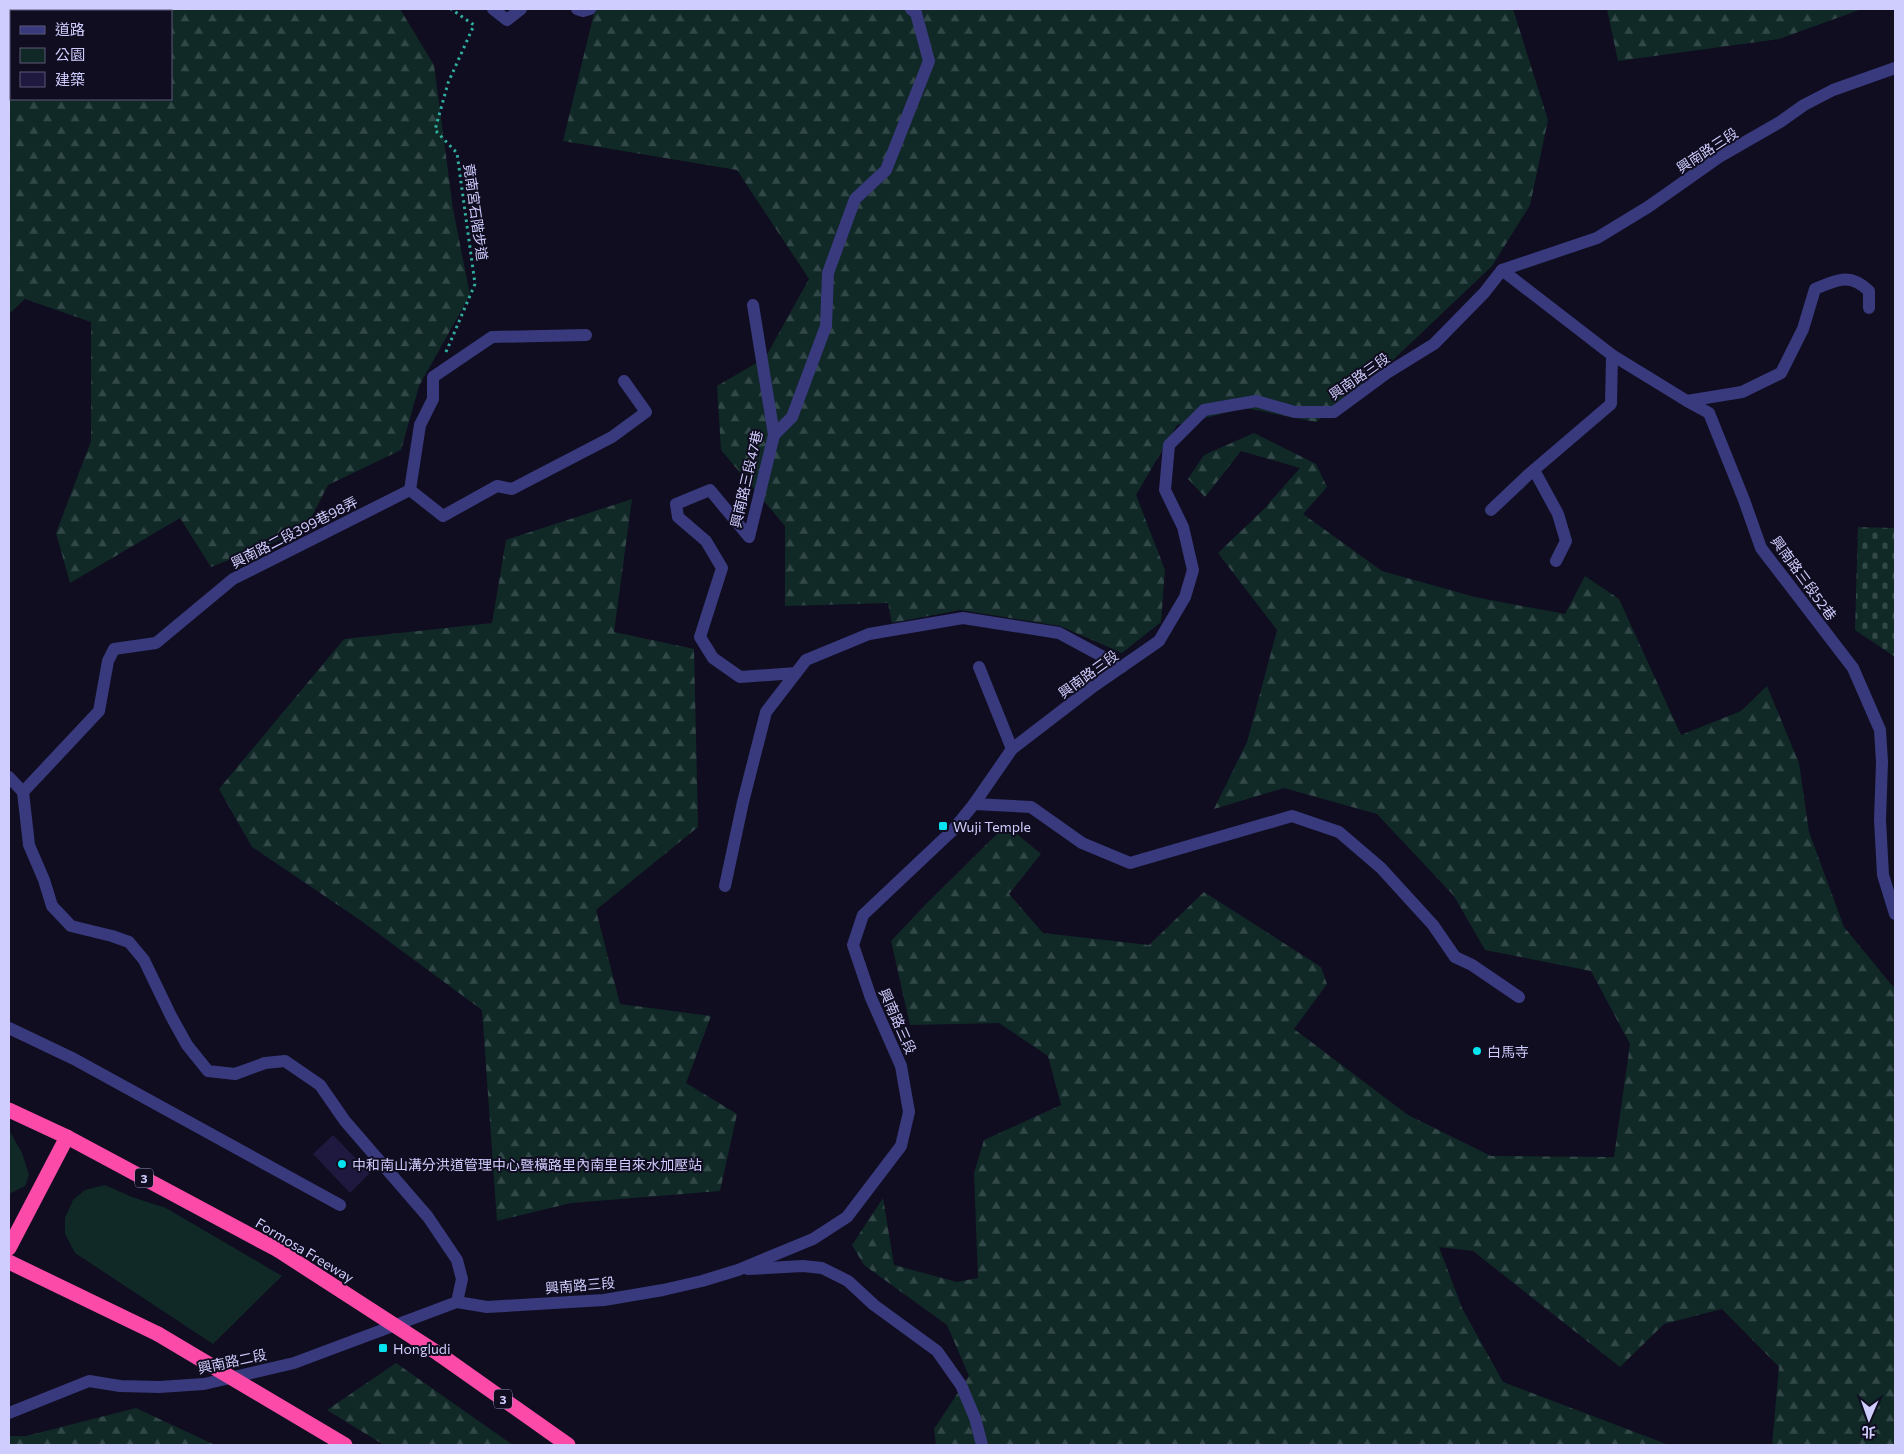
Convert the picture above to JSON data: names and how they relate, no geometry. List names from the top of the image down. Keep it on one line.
{"streets":{"highway":["3","Formosa Freeway"],"street":["興南路三段","興南路三段47巷","興南路二段399巷98弄","興南路三段52巷","興南路二段"],"path":["竟南宮石階步道"]},"crossings":[["興南路三段","興南路三段52巷"],["興南路三段","興南路二段"]],"places":{"transit":["Wuji Temple","Hongludi"],"other":["白馬寺","中和南山溝分洪道管理中心暨橫路里內南里自來水加壓站"]},"legend":["道路","公園","建築"],"north":"bottom"}
